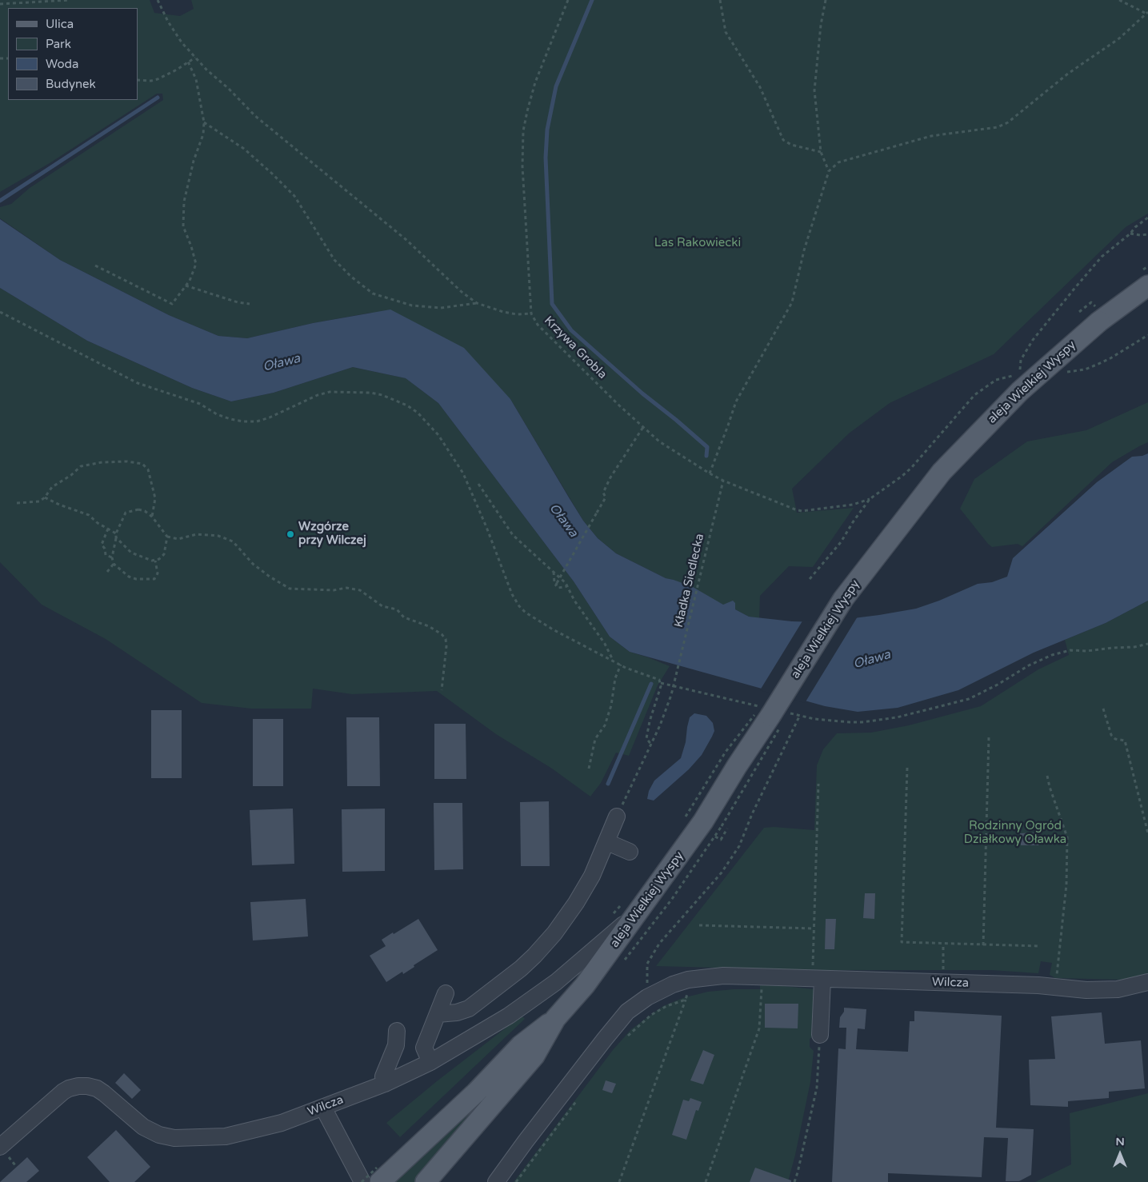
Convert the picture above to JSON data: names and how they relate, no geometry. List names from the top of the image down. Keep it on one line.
{"streets":{"main road":["aleja Wielkiej Wyspy"],"street":["Wilcza"],"path":["Krzywa Grobla","Kładka Siedlecka"]},"crossings":[["Krzywa Grobla","Kładka Siedlecka"],["aleja Wielkiej Wyspy","Wilcza"]],"water":["Oława"],"parks":["Las Rakowiecki","Rodzinny Ogród Działkowy Oławka"],"places":["Wzgórze przy Wilczej"],"legend":["Ulica","Park","Woda","Budynek"],"north":"top"}
